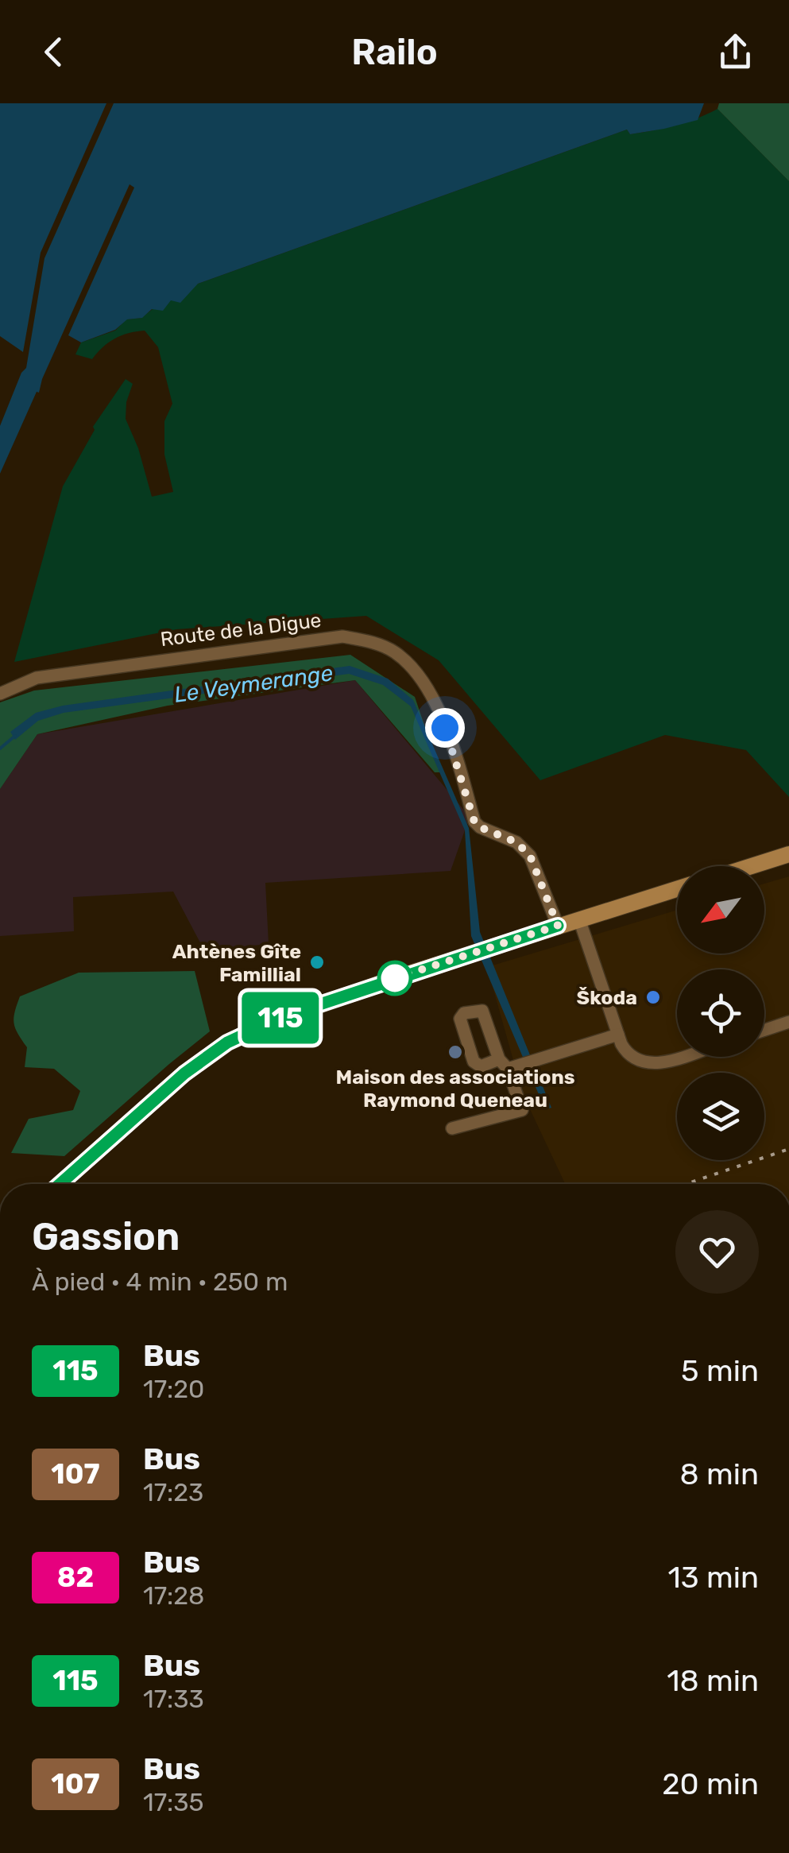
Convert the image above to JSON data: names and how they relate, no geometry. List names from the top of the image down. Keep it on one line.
{"streets":{"street":["Route de la Digue"]},"water":["Le Veymerange"],"places":["Ahtènes Gîte Famillial","Škoda","Maison des associations Raymond Queneau"],"lines":["bus line 115"],"north":"bottom left","page":{"header":"Railo","on_map":"115","heading":["Gassion","À pied · 4 min · 250 m"],"list":[{"mark":"115","name":"Bus","note":"17:20","value":"5 min"},{"mark":"107","name":"Bus","note":"17:23","value":"8 min"},{"mark":"82","name":"Bus","note":"17:28","value":"13 min"},{"mark":"115","name":"Bus","note":"17:33","value":"18 min"},{"mark":"107","name":"Bus","note":"17:35","value":"20 min"}]}}
